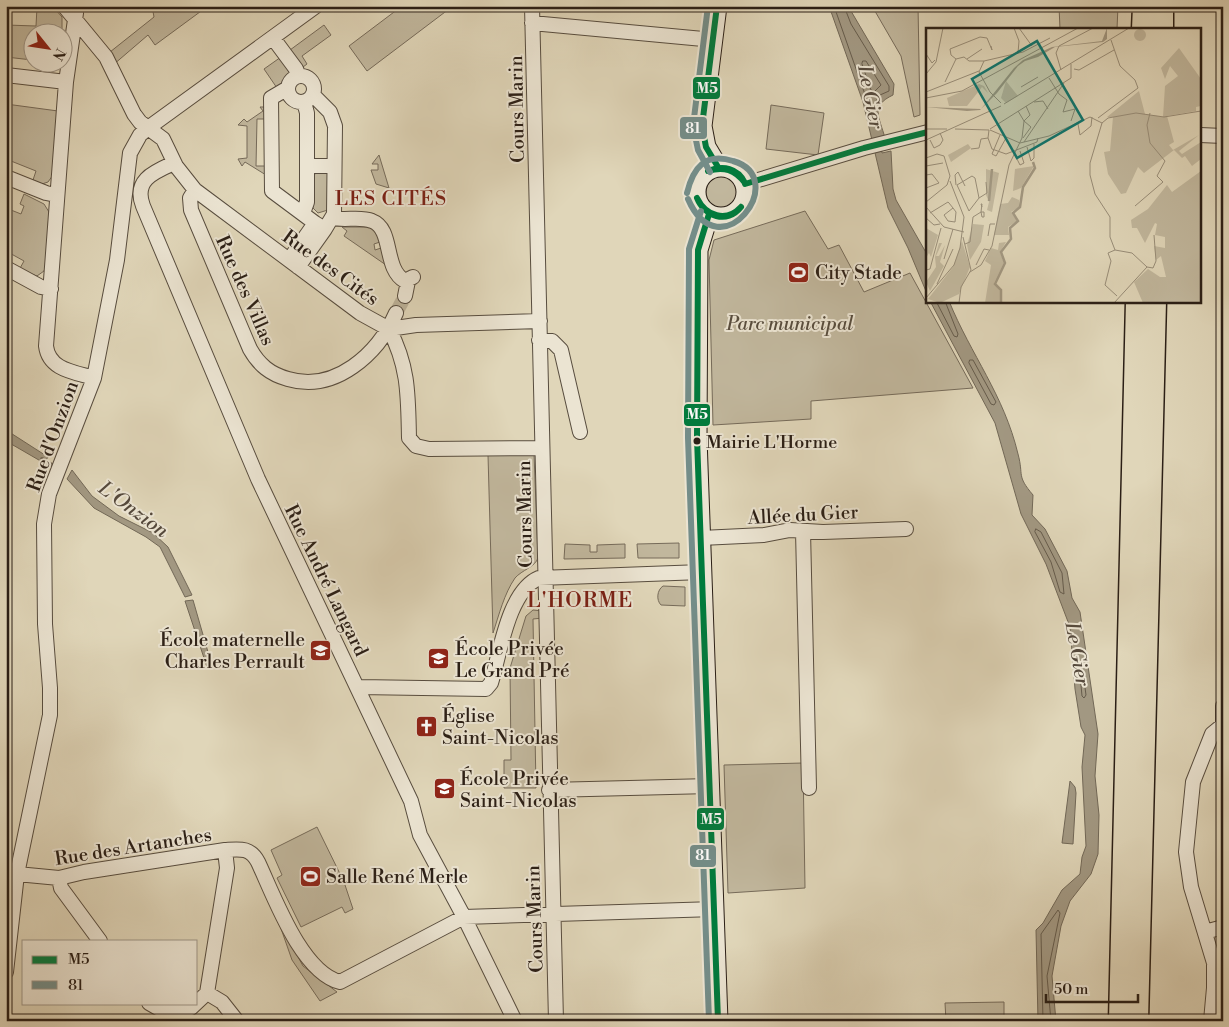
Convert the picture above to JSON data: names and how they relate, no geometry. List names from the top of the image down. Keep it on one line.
{"streets":{"street":["Cours Marin","Rue des Cités","Rue des Villas","Rue d'Onzion","Allée du Gier","Rue André Langard","Rue des Artanches"]},"crossings":[["Cours Marin","Rue des Cités"],["Rue des Cités","Rue des Villas"],["Rue des Cités","Rue d'Onzion"],["Rue des Cités","Rue André Langard"],["Rue d'Onzion","Rue des Artanches"],["Rue André Langard","Rue des Artanches"]],"districts":["LES CITÉS","L'HORME"],"water":["Le Gier","L'Onzion"],"parks":["Parc municipal"],"places":{"sports":["City Stade","Salle René Merle"],"other":["Mairie L'Horme"],"school or university":["École maternelle Charles Perrault","École Privée Le Grand Pré","École Privée Saint-Nicolas"],"church":["Église Saint-Nicolas"]},"lines":["transit line M5","transit line 81"],"legend":["M5","81"],"scale_bar":"50 m","north":"bottom right"}
